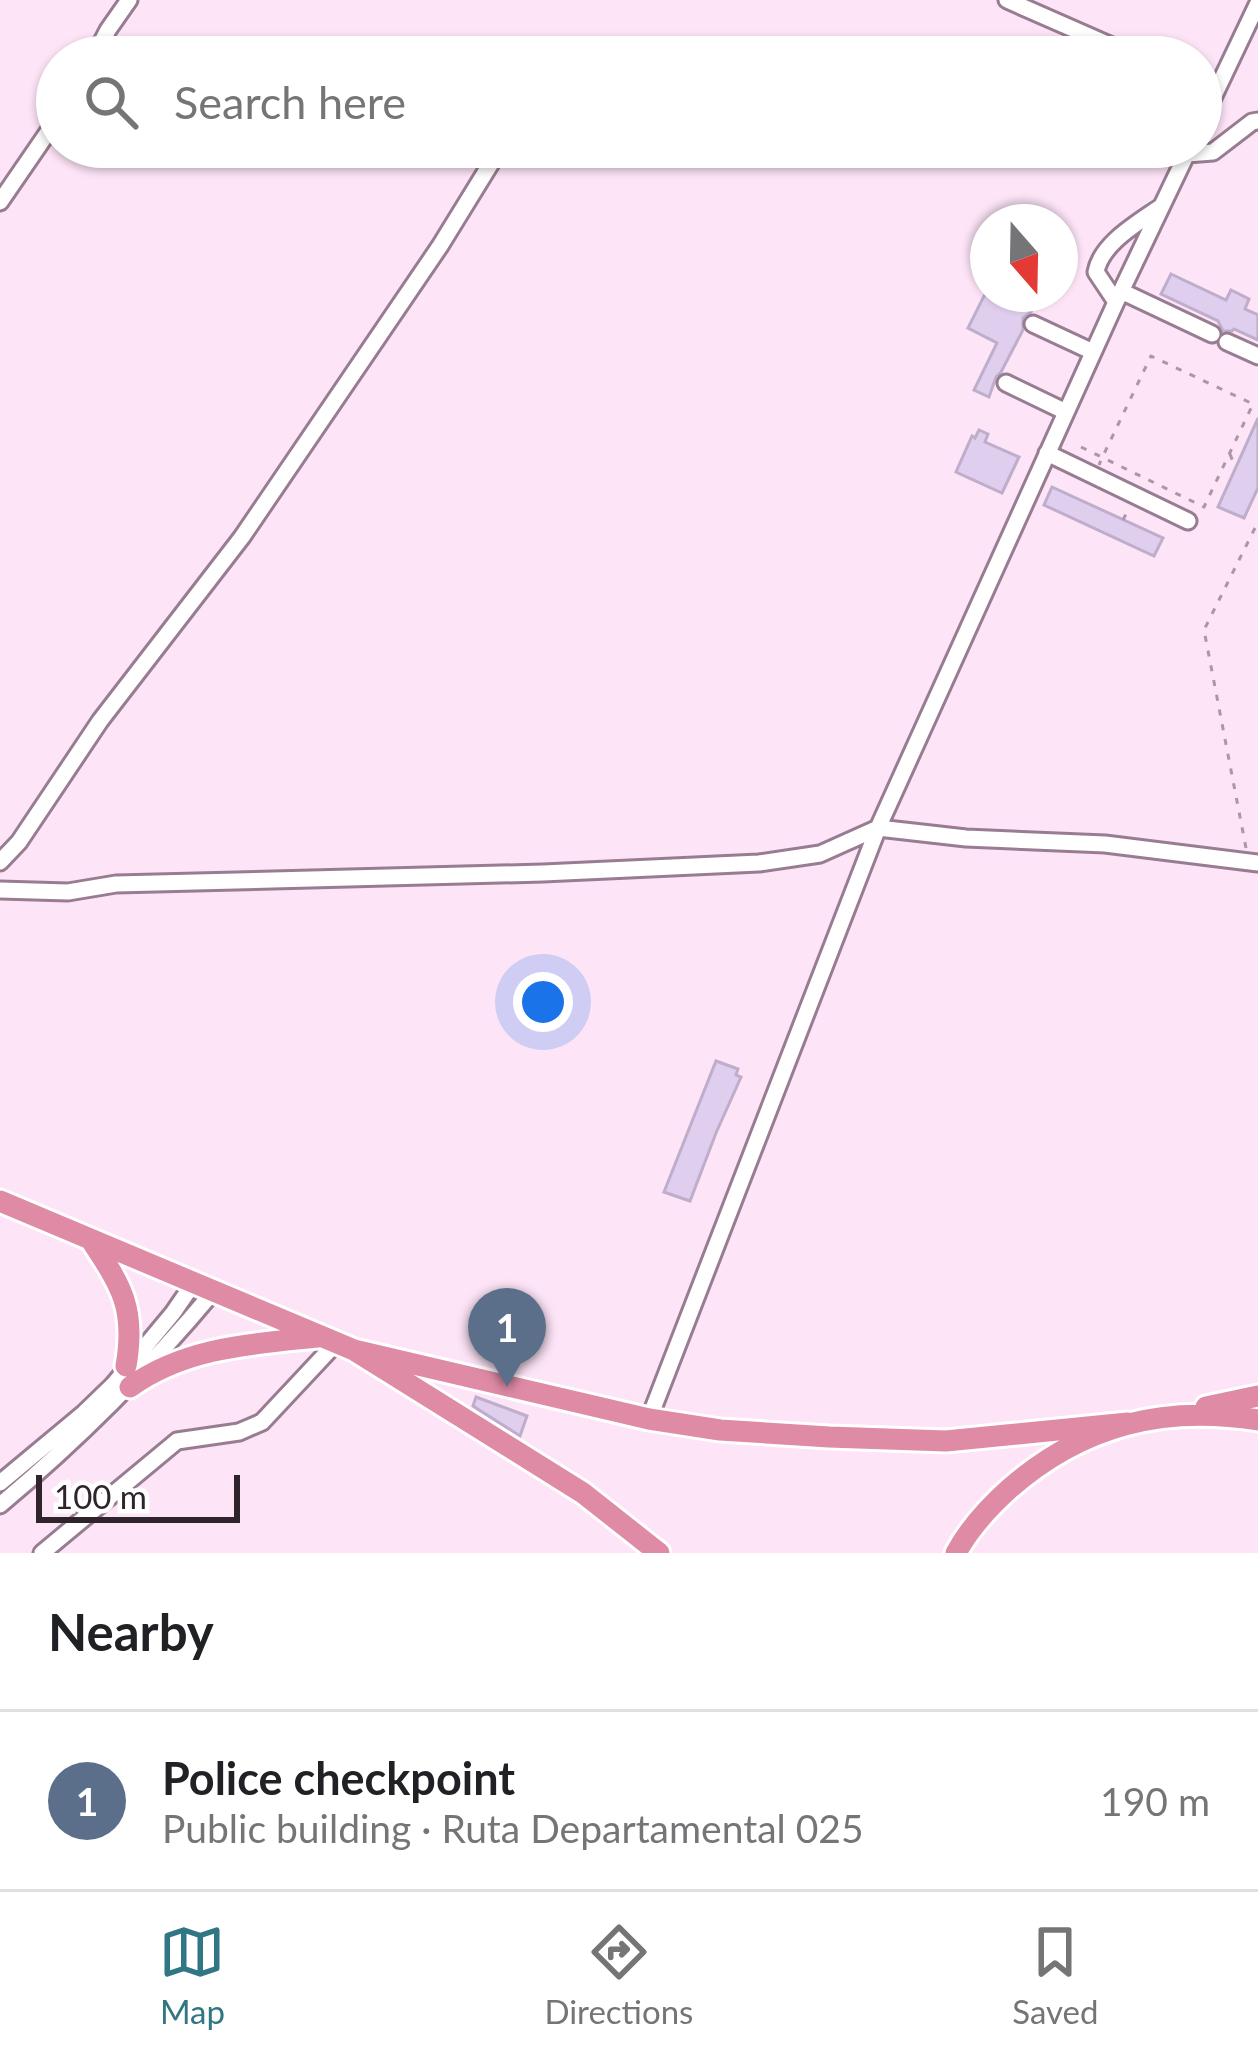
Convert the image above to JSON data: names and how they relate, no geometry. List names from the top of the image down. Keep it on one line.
{"scale_bar":"100 m","north":"bottom","page":{"search":"Search here","pins":"1","scale":"100 m","heading":"Nearby","list":[{"mark":"1","name":"Police checkpoint","note":"Public building · Ruta Departamental 025","value":"190 m"}],"nav":["Map","Directions","Saved"]}}
